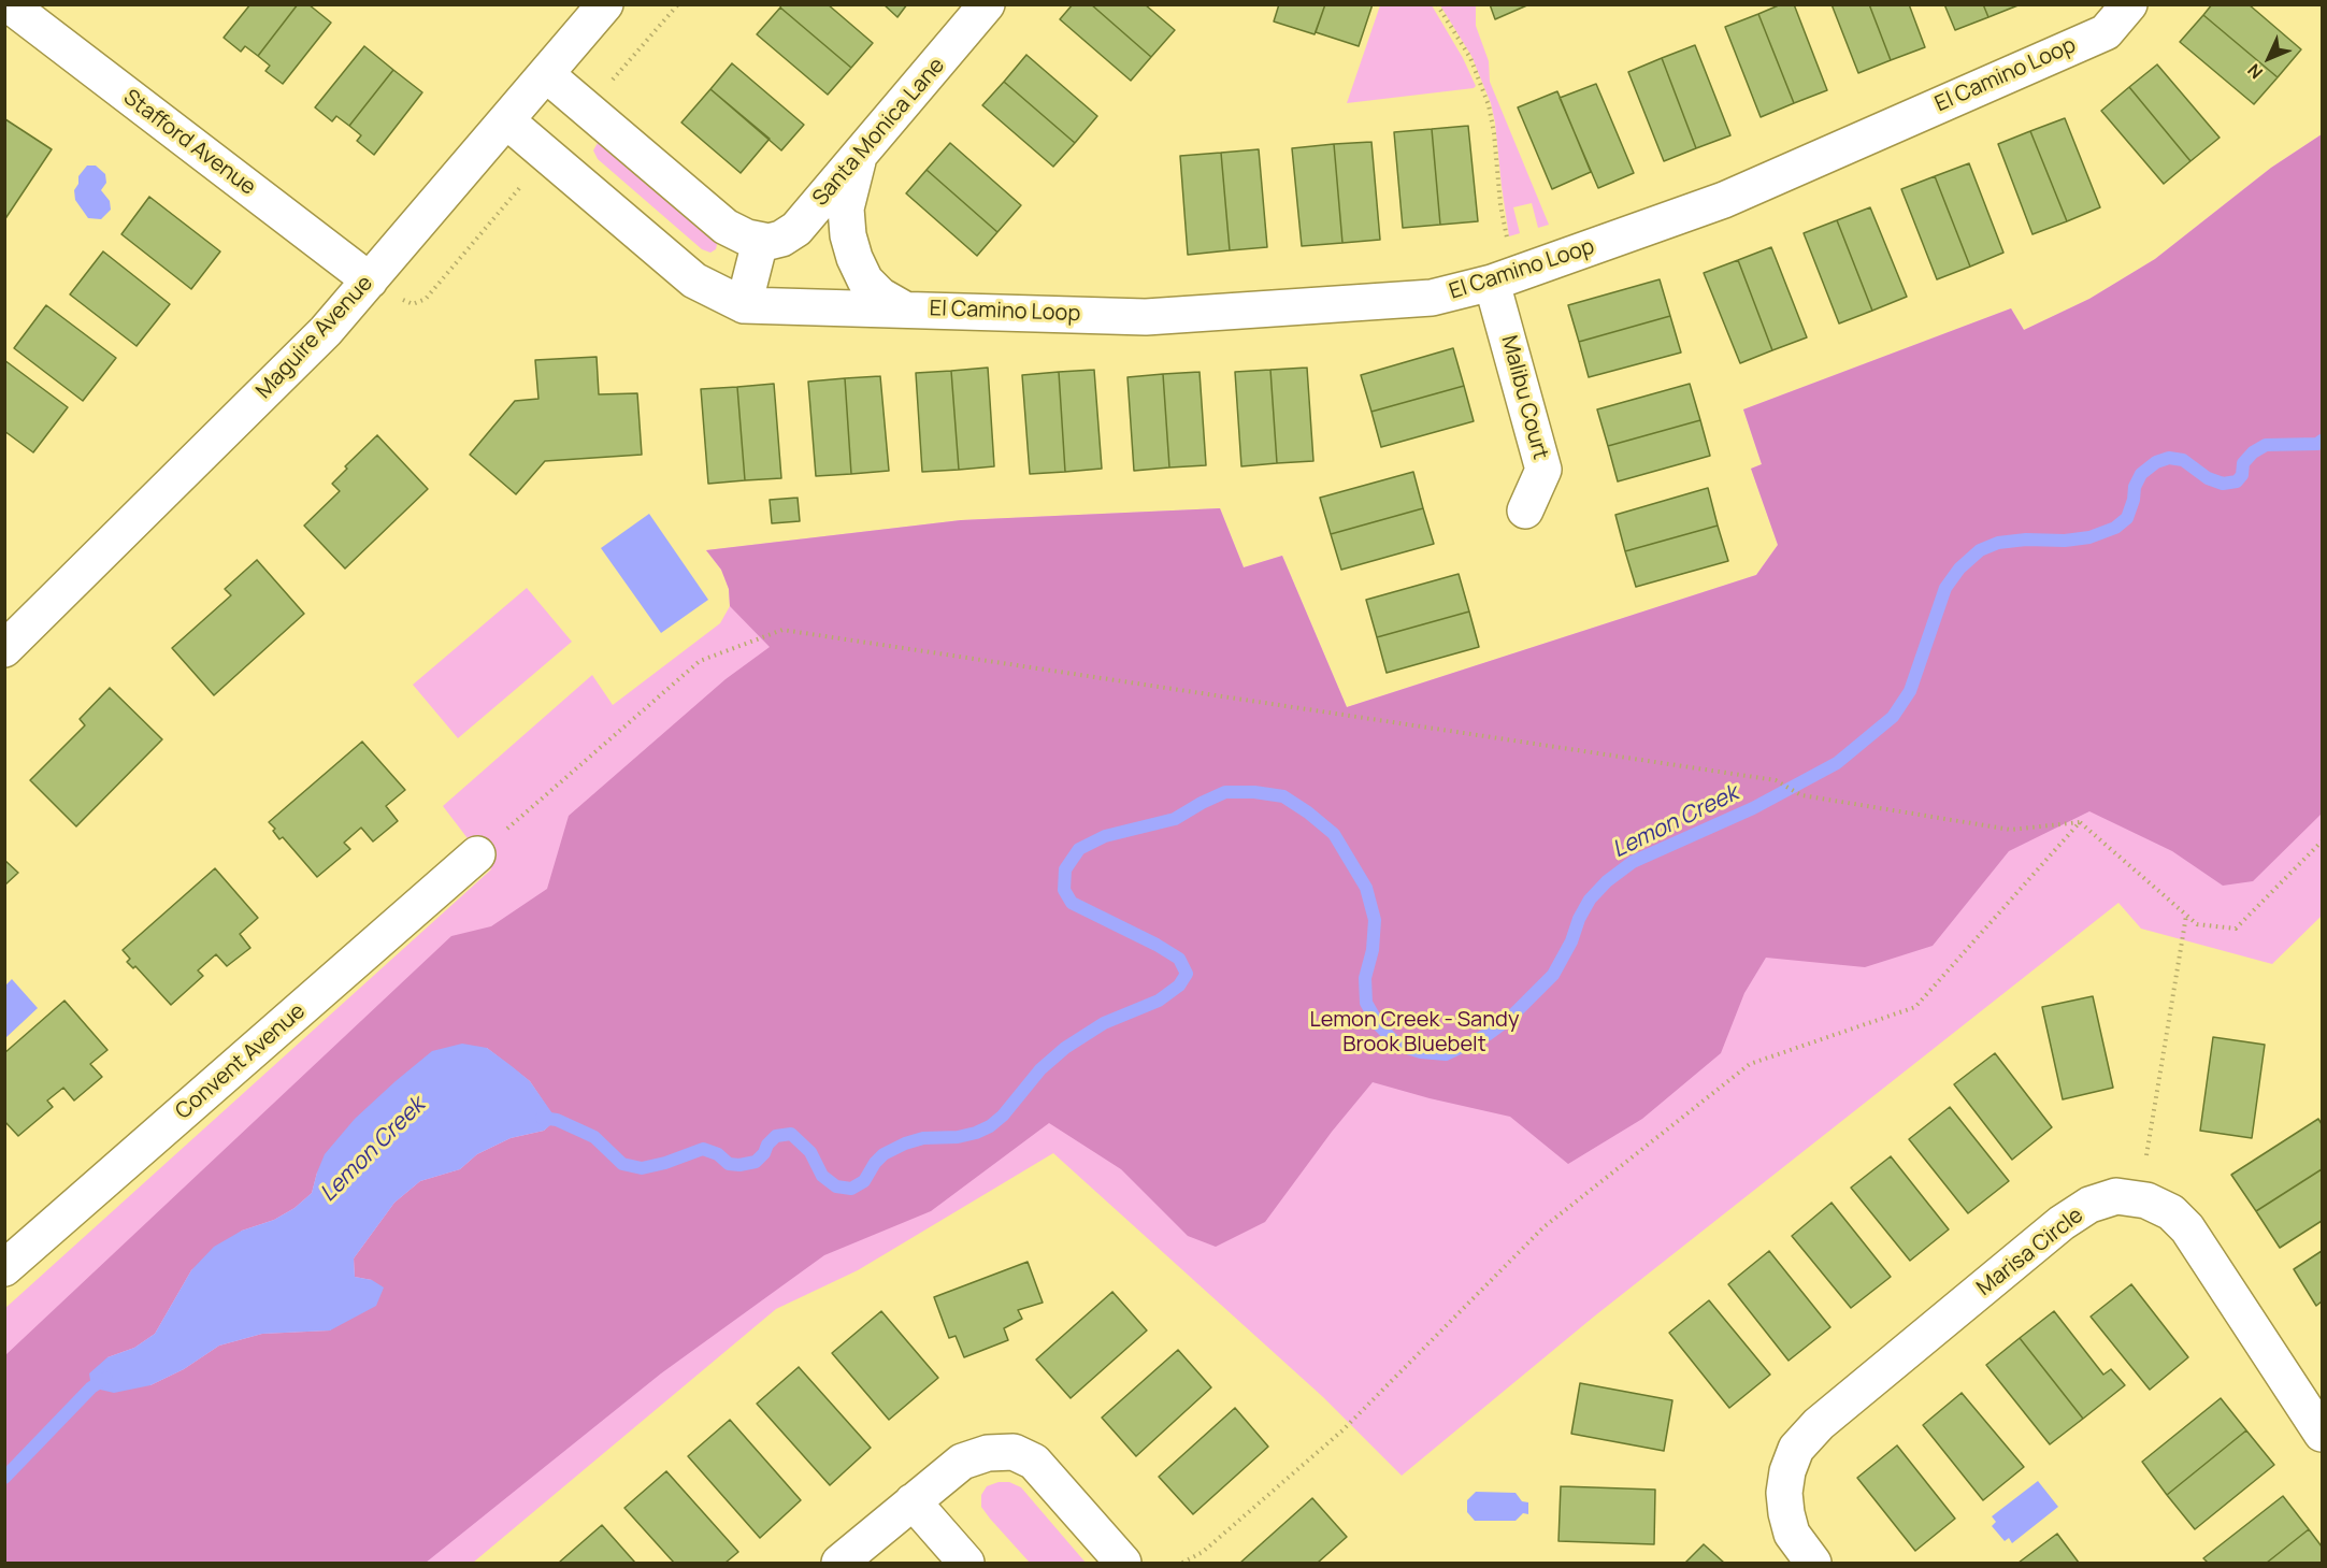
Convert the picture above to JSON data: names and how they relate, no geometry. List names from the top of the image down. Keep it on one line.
{"streets":{"street":["El Camino Loop","Santa Monica Lane","Stafford Avenue","Maguire Avenue","Malibu Court","Convent Avenue","Marisa Circle"]},"crossings":[["El Camino Loop","Malibu Court"],["Stafford Avenue","Maguire Avenue"]],"water":["Lemon Creek"],"parks":["Lemon Creek - Sandy Brook Bluebelt"],"north":"bottom left"}
